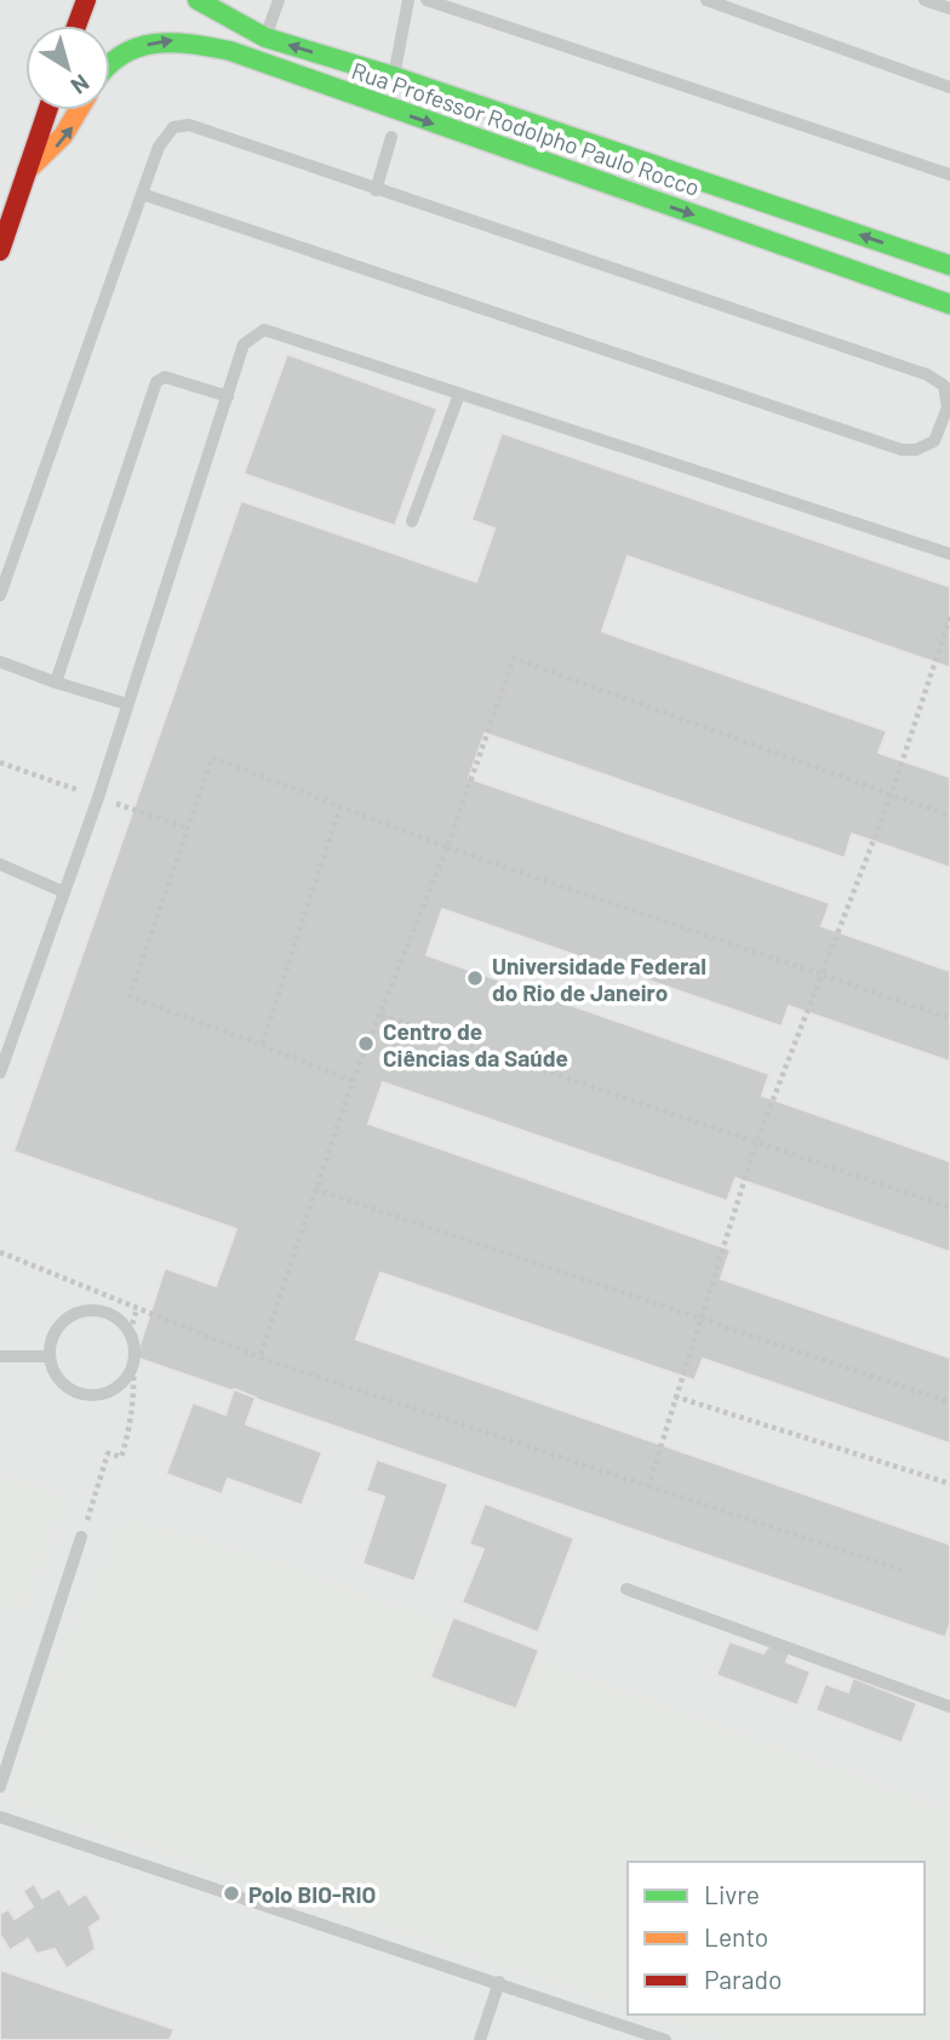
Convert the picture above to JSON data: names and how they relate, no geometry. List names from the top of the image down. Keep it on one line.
{"streets":{"street":["Rua Professor Rodolpho Paulo Rocco"]},"places":["Universidade Federal do Rio de Janeiro","Centro de Ciências da Saúde","Polo BIO-RIO"],"legend":["Livre","Lento","Parado"],"north":"bottom right"}
